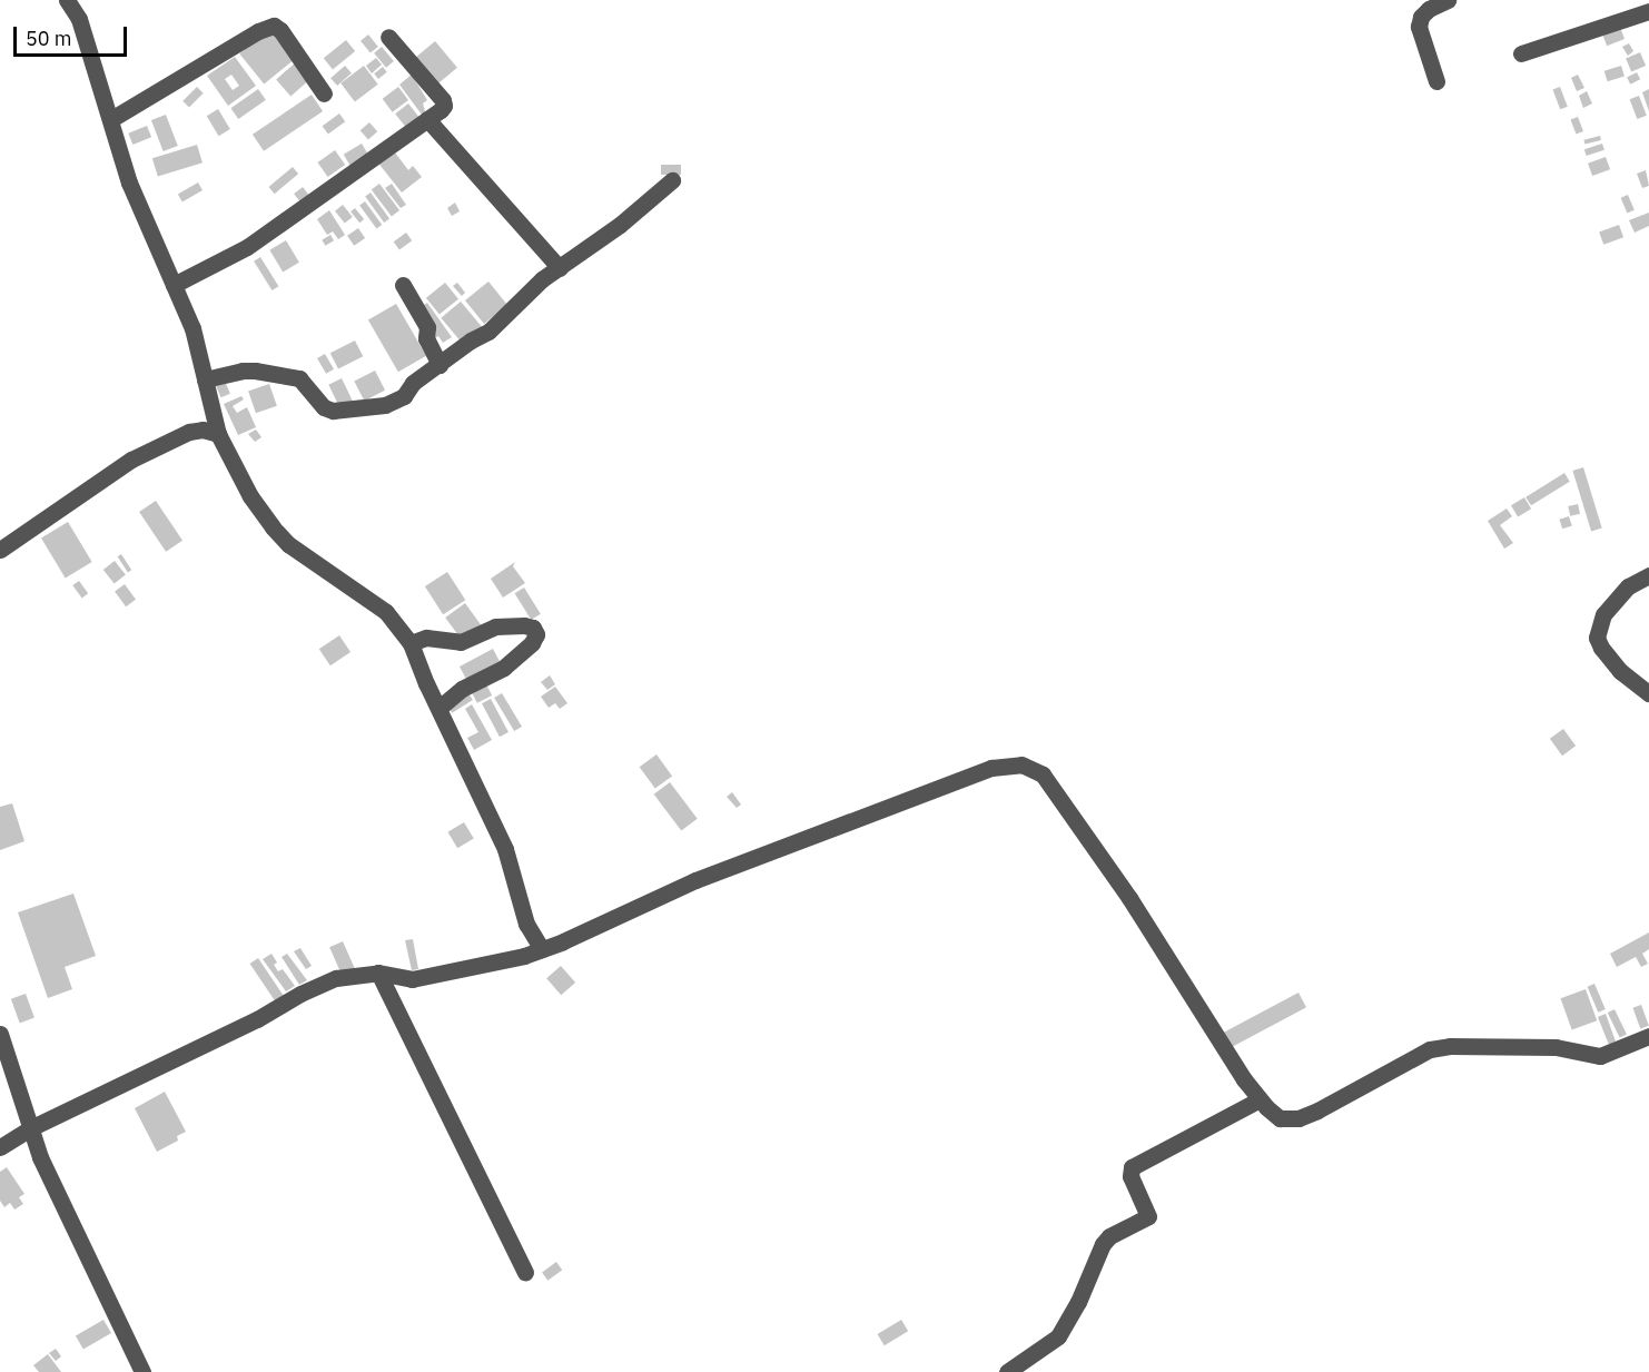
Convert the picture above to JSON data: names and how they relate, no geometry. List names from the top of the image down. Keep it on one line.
{"scale_bar":"50 m"}
